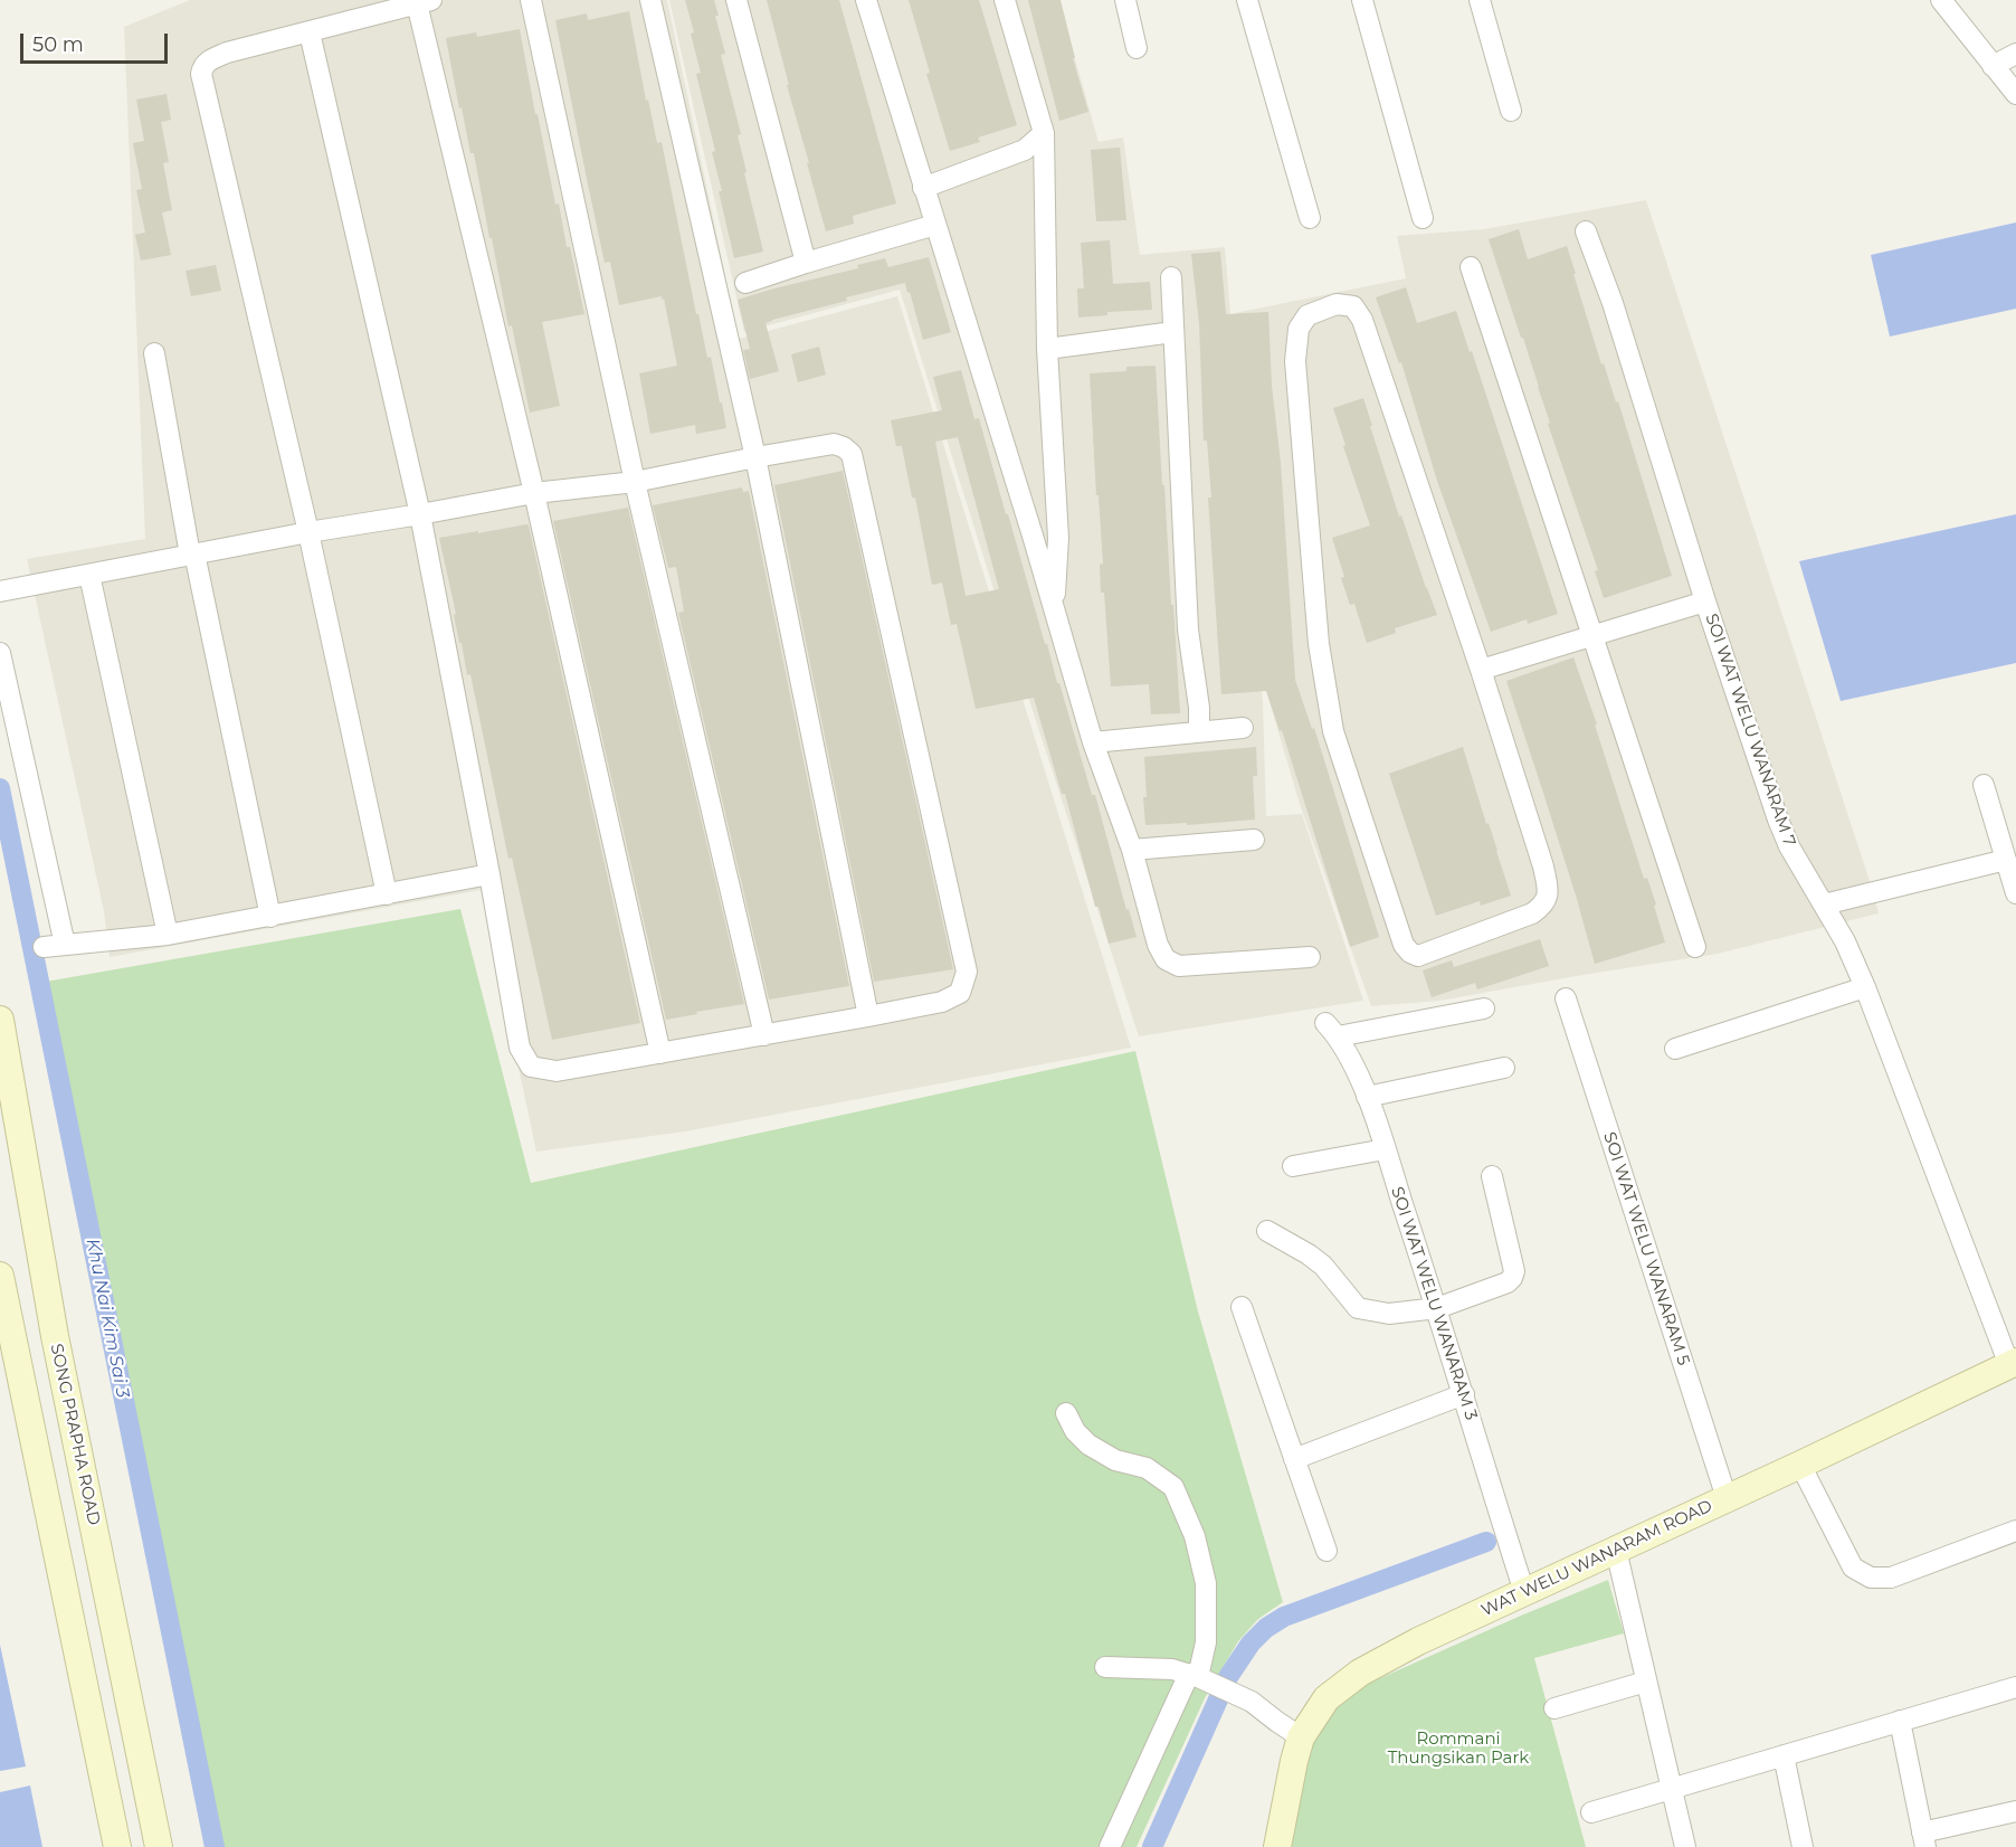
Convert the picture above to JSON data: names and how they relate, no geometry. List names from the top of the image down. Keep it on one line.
{"streets":{"main road":["SONG PRAPHA ROAD","WAT WELU WANARAM ROAD"],"street":["SOI WAT WELU WANARAM 7","SOI WAT WELU WANARAM 5","SOI WAT WELU WANARAM 3"]},"crossings":[["SOI WAT WELU WANARAM 7","WAT WELU WANARAM ROAD"],["SOI WAT WELU WANARAM 5","WAT WELU WANARAM ROAD"],["SOI WAT WELU WANARAM 3","WAT WELU WANARAM ROAD"]],"water":["Khu Nai Kim Sai 3"],"parks":["Rommani Thungsikan Park"],"scale_bar":"50 m"}
